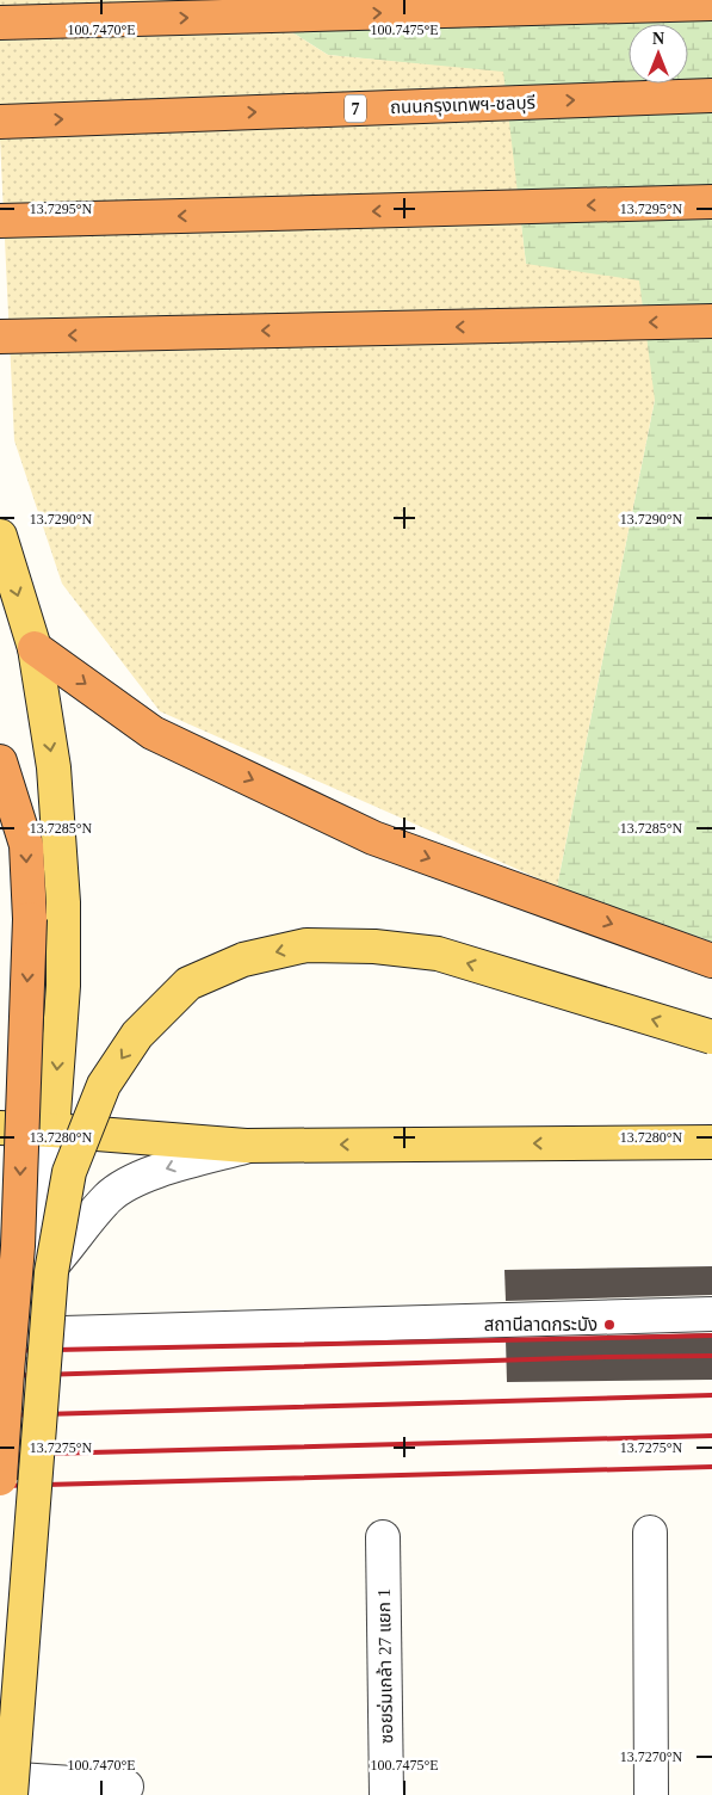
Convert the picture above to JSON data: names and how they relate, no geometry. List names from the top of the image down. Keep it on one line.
{"streets":{"highway":["ถนนกรุงเทพฯ-ชลบุรี","7"],"street":["ซอยร่มเกล้า 27 แยก 1"]},"places":["สถานีลาดกระบัง"],"north":"top","coordinates":["100.7470°E","100.7475°E","13.7295°N","13.7290°N","13.7285°N","13.7280°N","13.7275°N","13.7270°N"]}
